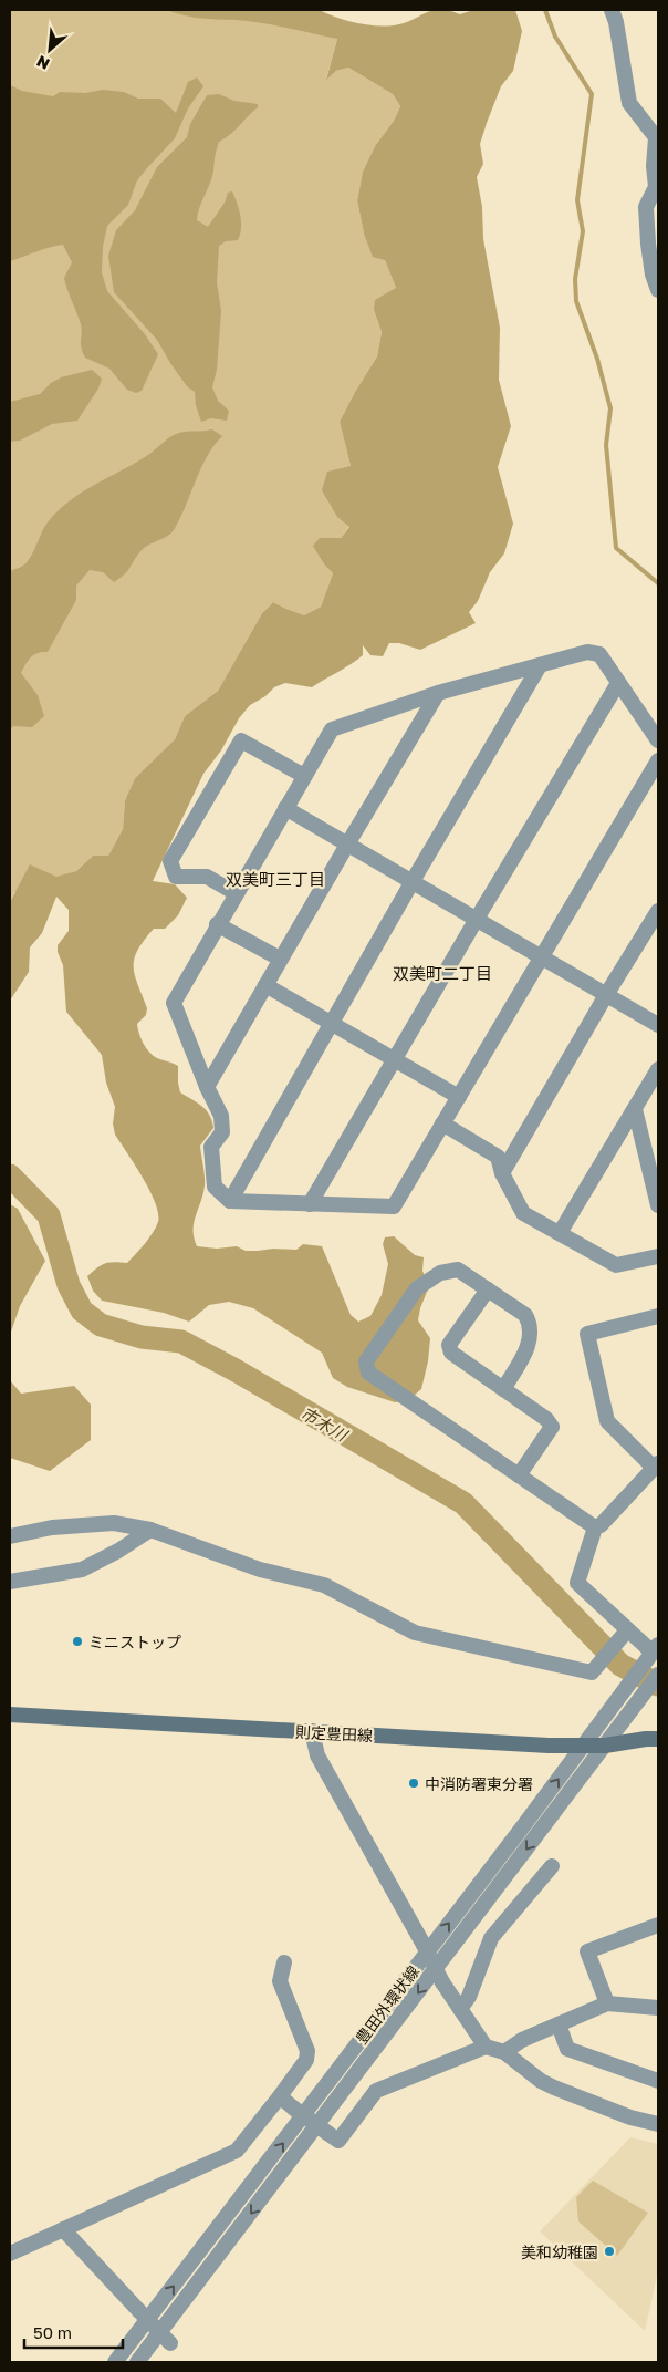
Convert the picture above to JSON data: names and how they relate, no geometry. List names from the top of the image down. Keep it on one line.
{"streets":{"main road":["則定豊田線"],"street":["豊田外環状線"]},"crossings":[["則定豊田線","豊田外環状線"]],"districts":["双美町三丁目","双美町二丁目"],"water":["市木川"],"places":["ミニストップ","中消防署東分署","美和幼稚園"],"scale_bar":"50 m","north":"bottom left"}
